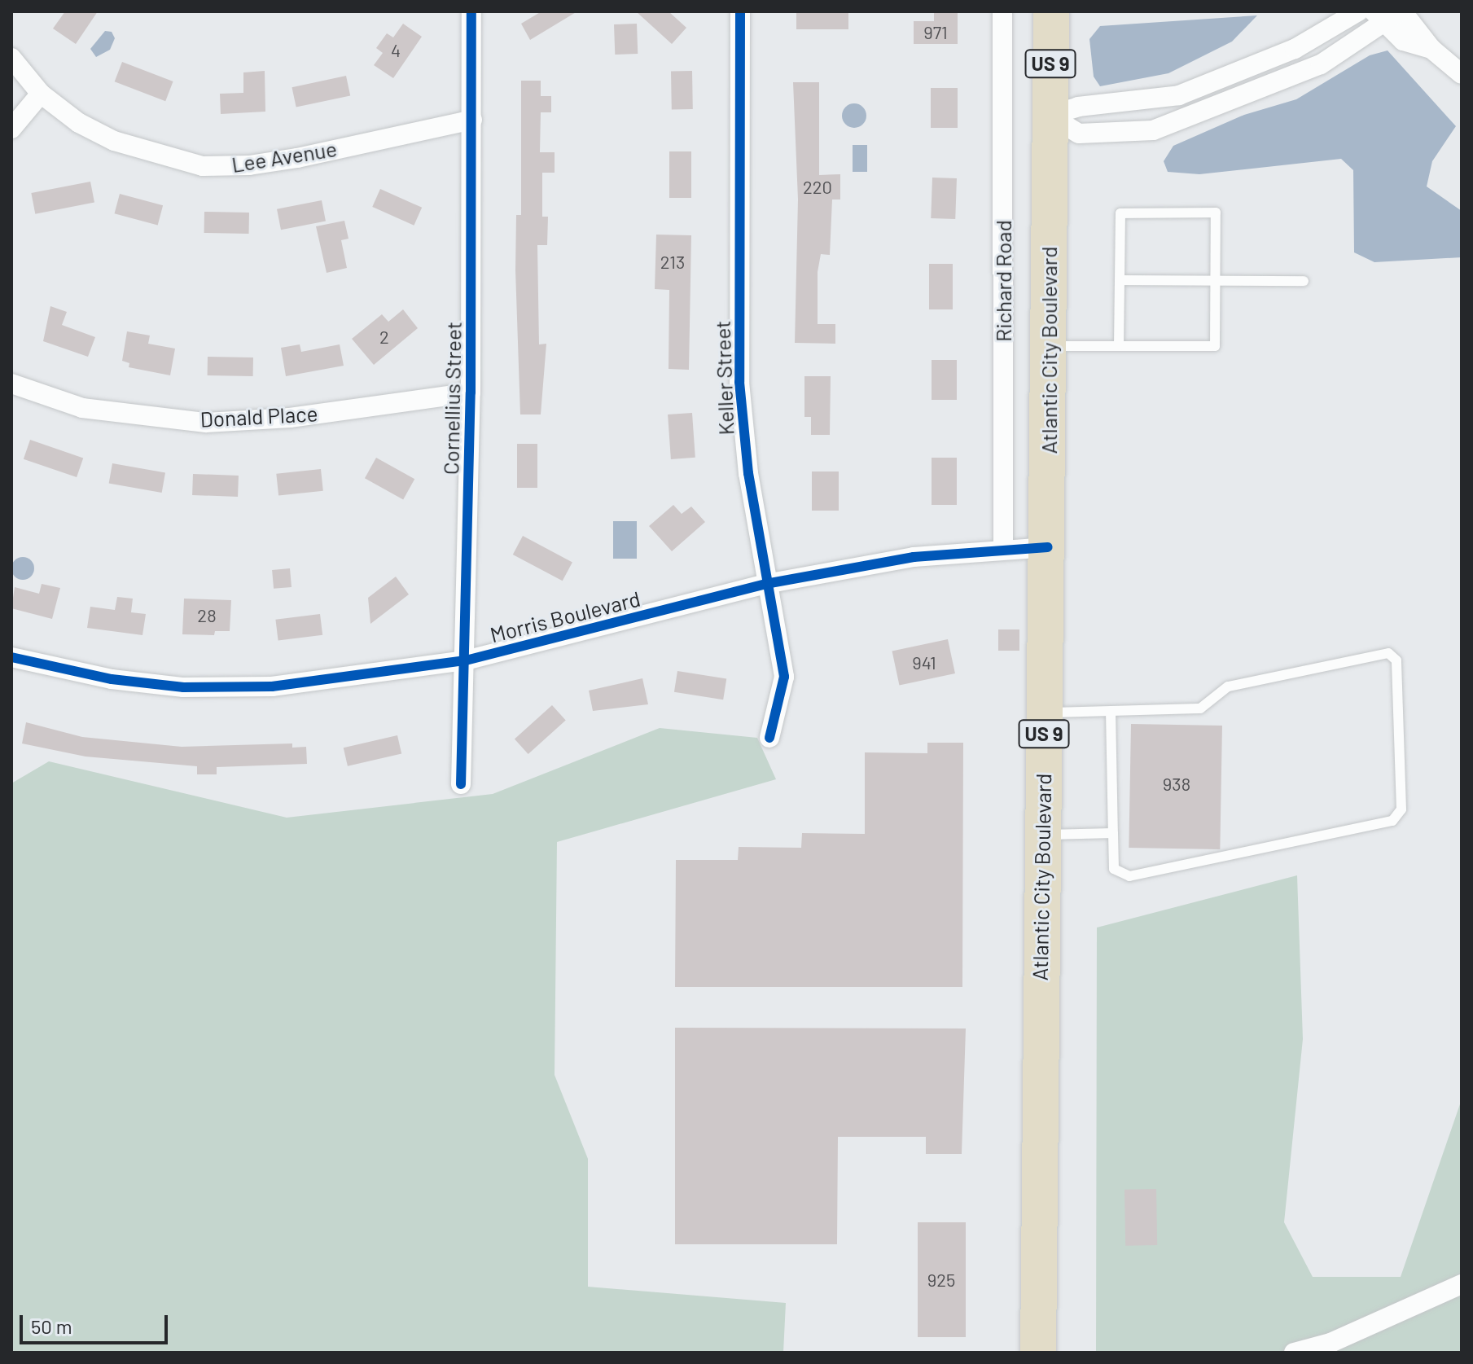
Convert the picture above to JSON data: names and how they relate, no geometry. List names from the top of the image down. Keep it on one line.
{"streets":{"highway":["US 9","Atlantic City Boulevard"],"street":["Lee Avenue","Richard Road","Keller Street","Cornellius Street","Donald Place","Morris Boulevard"]},"crossings":[["Lee Avenue","Cornellius Street"],["Richard Road","Morris Boulevard"],["Atlantic City Boulevard","Morris Boulevard"],["Keller Street","Morris Boulevard"],["Cornellius Street","Donald Place"],["Cornellius Street","Morris Boulevard"]],"house_numbers":["971","4","220","213","2","28","941","938","925"],"scale_bar":"50 m"}
